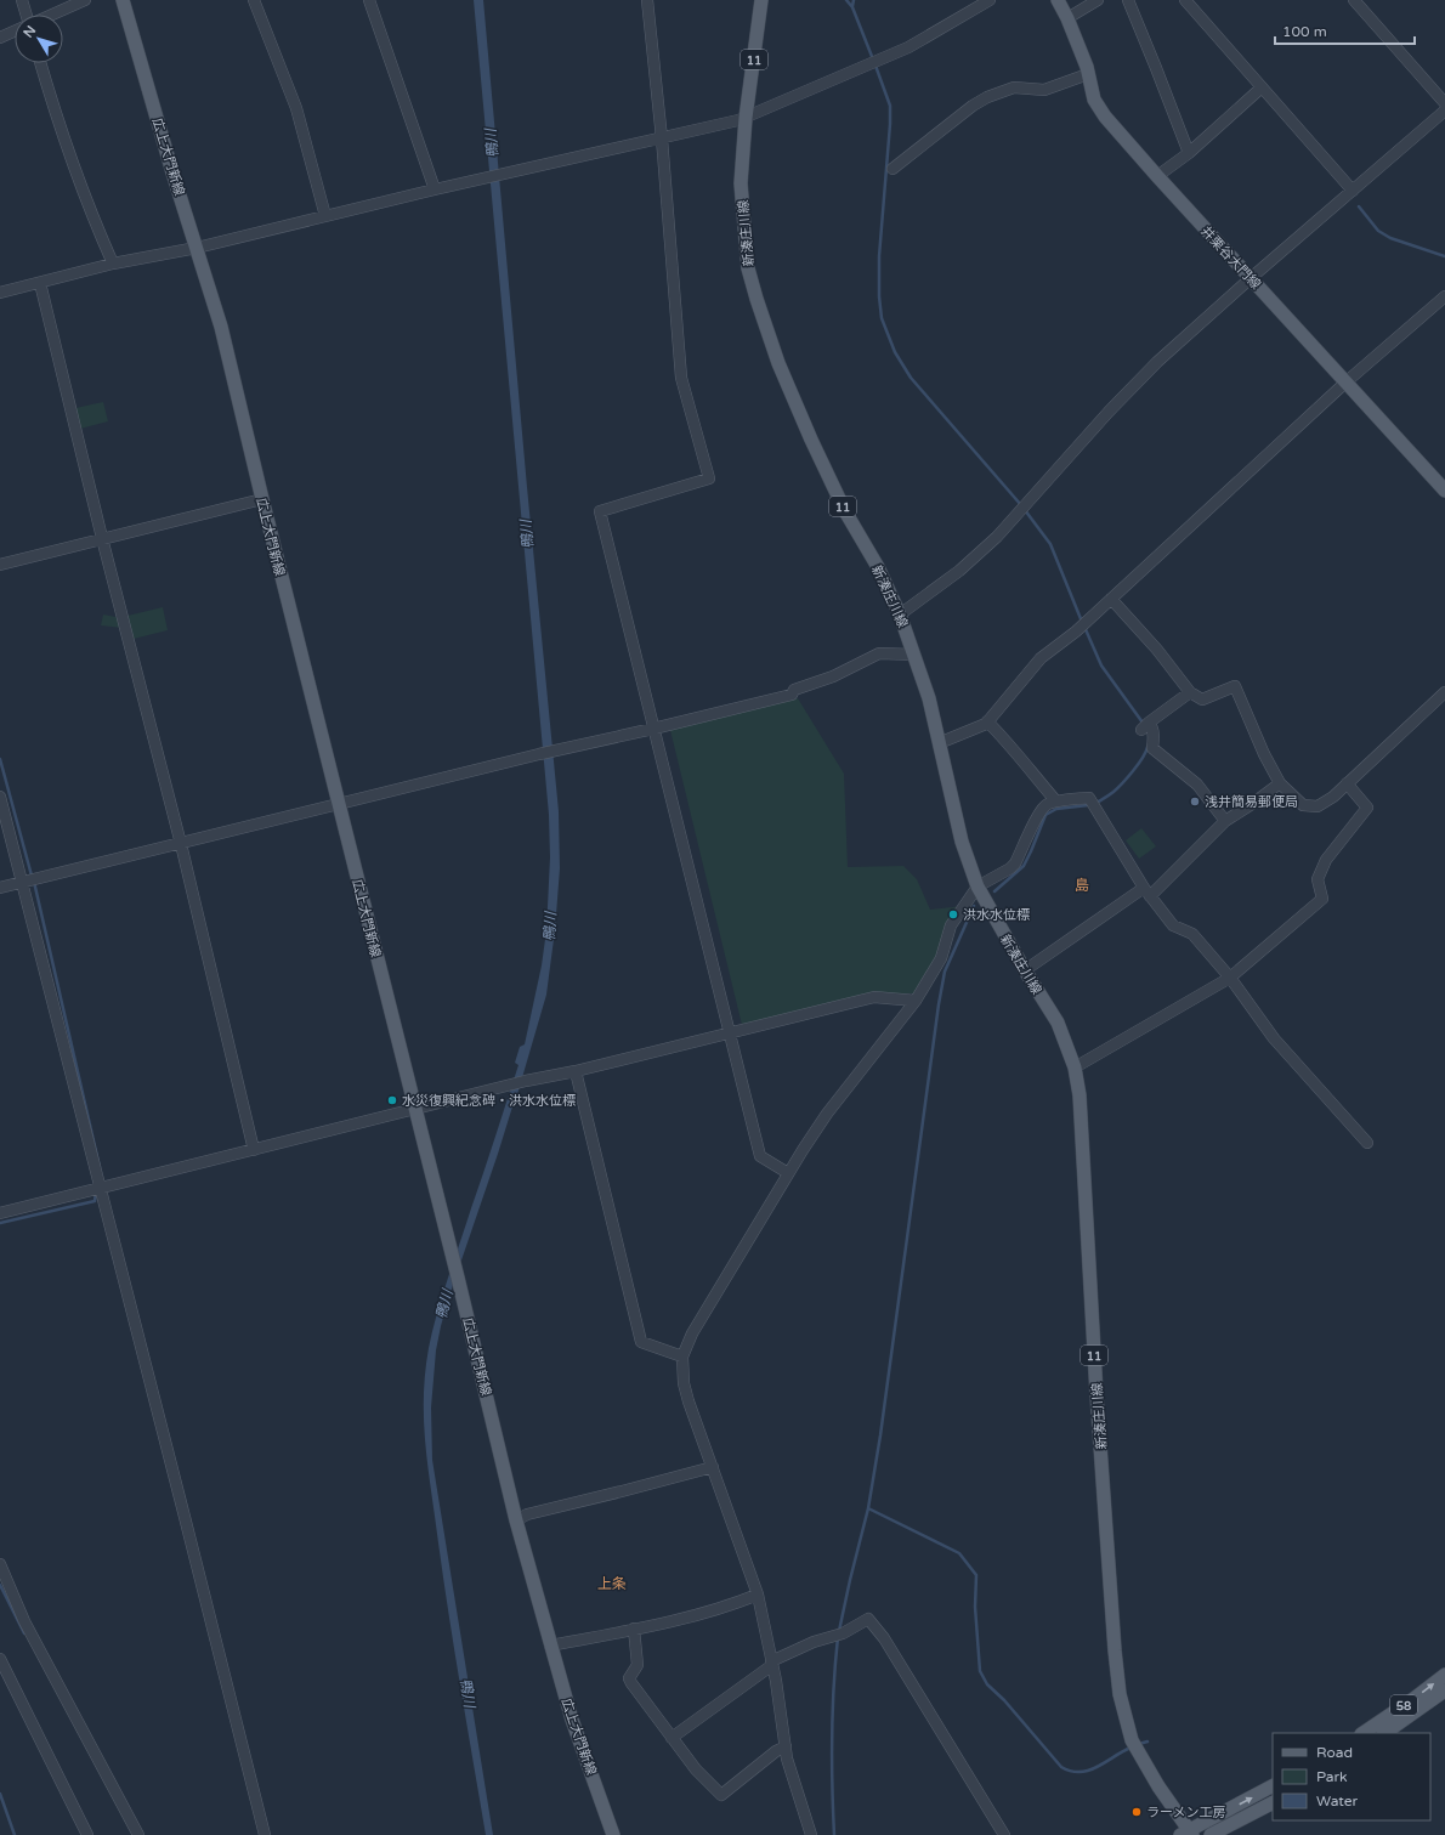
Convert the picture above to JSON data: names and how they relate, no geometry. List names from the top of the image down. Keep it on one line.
{"streets":{"main road":["11","広上大門新線","新湊庄川線","井栗谷大門線","58"]},"districts":["島","上条"],"water":["鴨川"],"places":["浅井簡易郵便局","洪水水位標","水災復興紀念碑・洪水水位標","ラーメン工房"],"legend":["Road","Park","Water"],"scale_bar":"100 m","north":"top left"}
